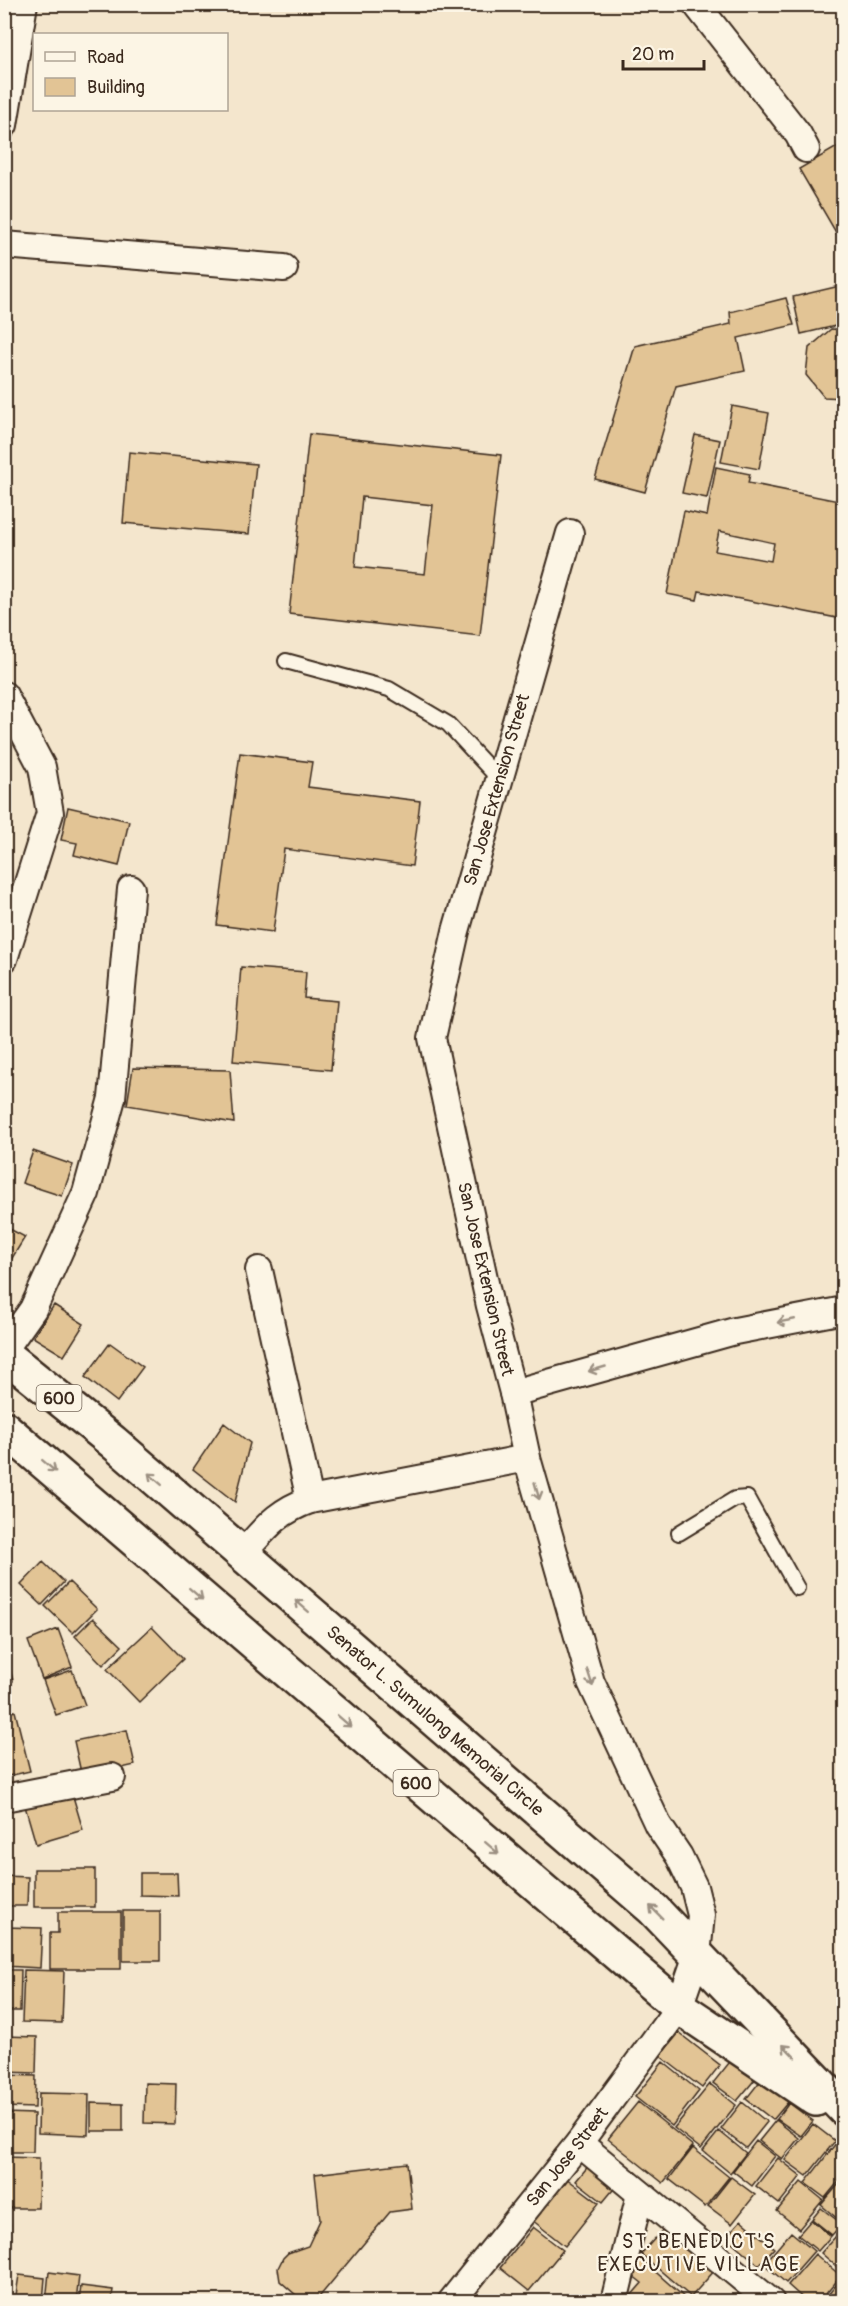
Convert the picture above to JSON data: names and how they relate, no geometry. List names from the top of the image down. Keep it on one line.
{"streets":{"main road":["600","Senator L. Sumulong Memorial Circle"],"street":["San Jose Extension Street","San Jose Street"]},"crossings":[["San Jose Extension Street","600"],["San Jose Extension Street","Senator L. Sumulong Memorial Circle"],["San Jose Extension Street","San Jose Street"],["600","San Jose Street"]],"districts":["ST. BENEDICT'S EXECUTIVE VILLAGE"],"legend":["Road","Building"],"scale_bar":"20 m"}
